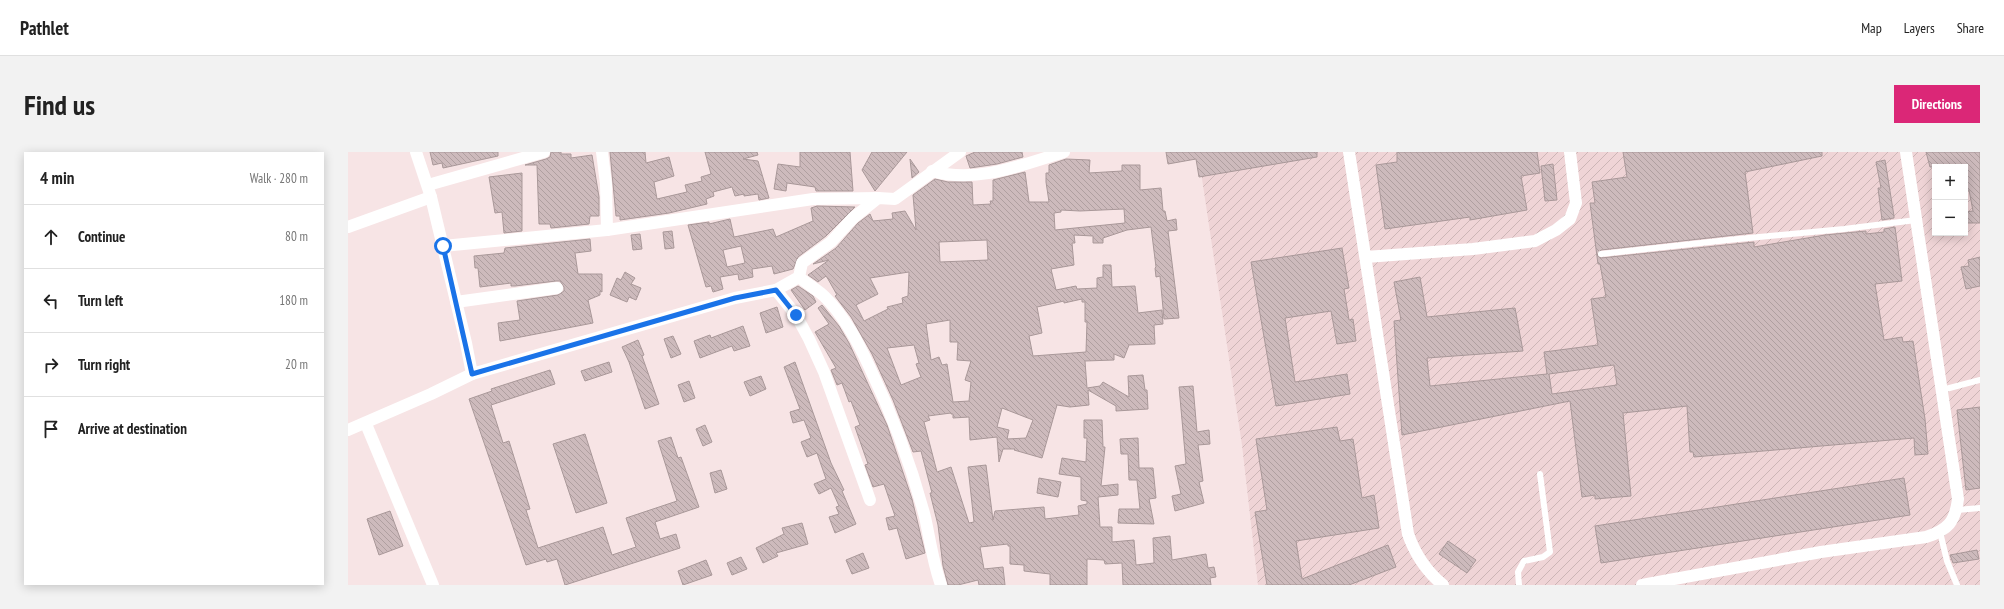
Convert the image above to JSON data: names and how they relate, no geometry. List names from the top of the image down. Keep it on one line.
{"page":{"header":"Pathlet","nav":["Map","Layers","Share"],"buttons":"Directions","title":"Find us","heading":["4 min","Walk · 280 m"],"map_buttons":["+","−"],"list":[["Continue","80 m"],["Turn left","180 m"],["Turn right","20 m"],"Arrive at destination"]}}
